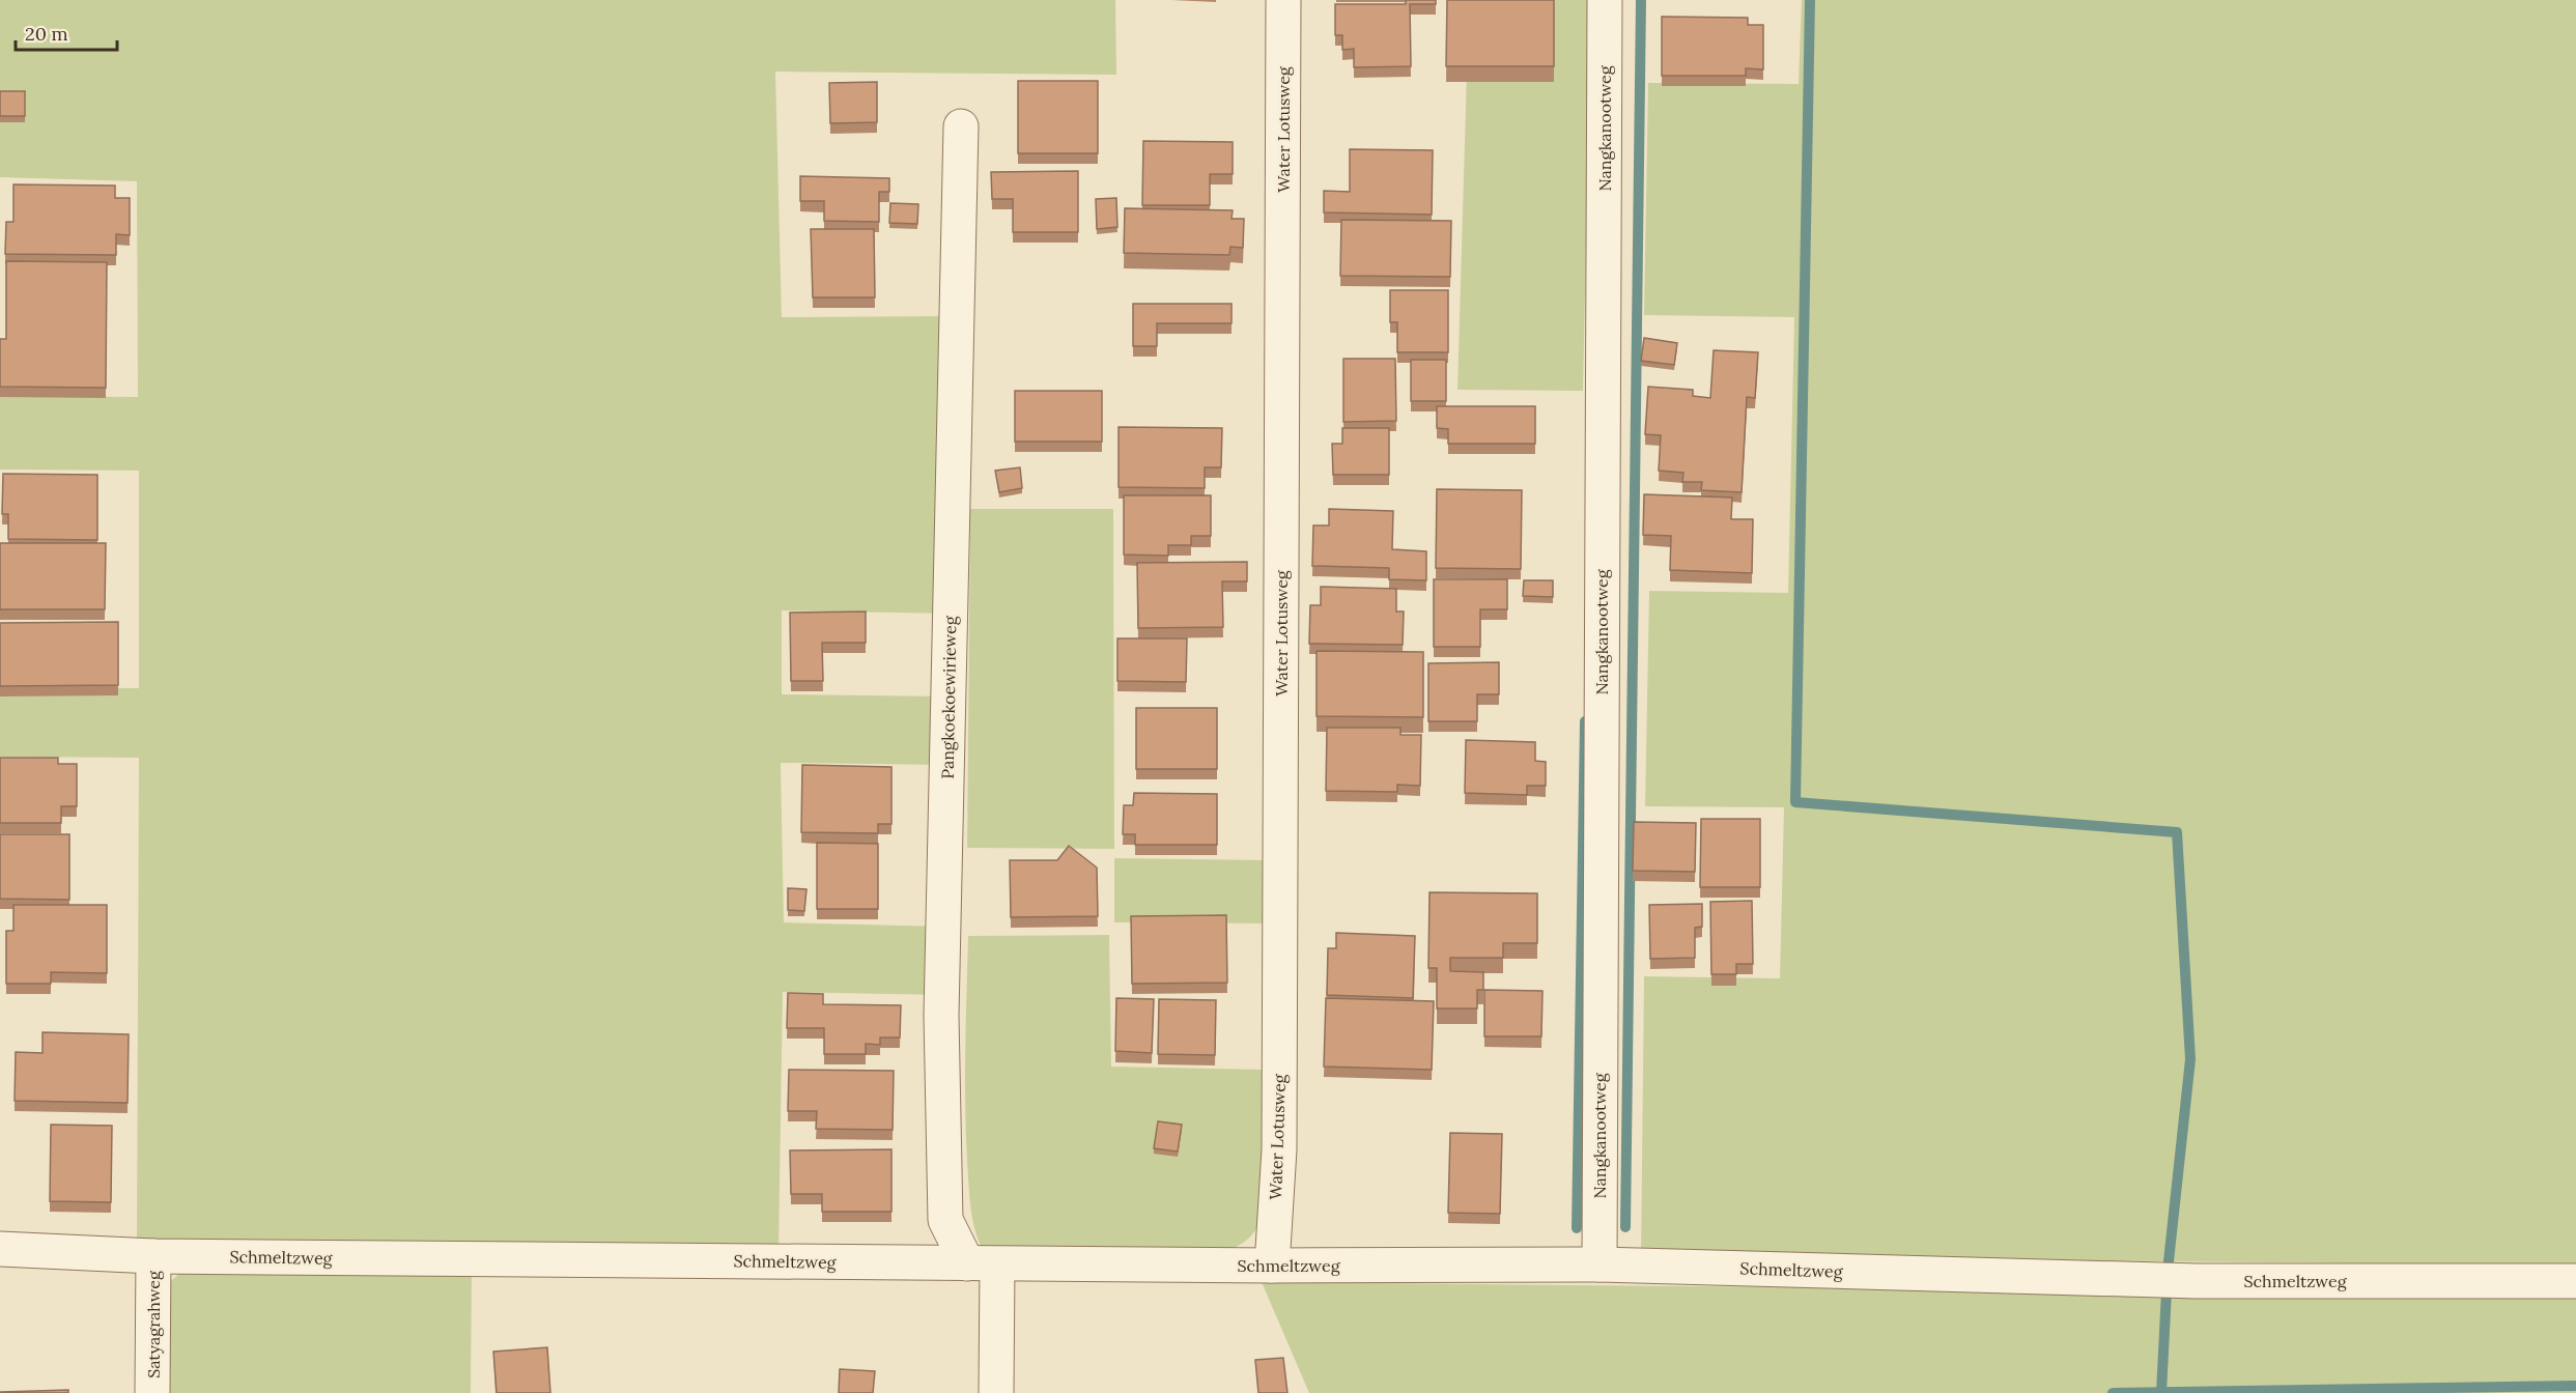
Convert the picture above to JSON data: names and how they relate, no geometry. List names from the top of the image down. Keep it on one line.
{"streets":{"street":["Nangkanootweg","Water Lotusweg","Pangkoekoewirieweg","Schmeltzweg","Satyagrahweg"]},"crossings":[["Nangkanootweg","Schmeltzweg"],["Water Lotusweg","Schmeltzweg"],["Pangkoekoewirieweg","Schmeltzweg"],["Schmeltzweg","Satyagrahweg"]],"scale_bar":"20 m"}
